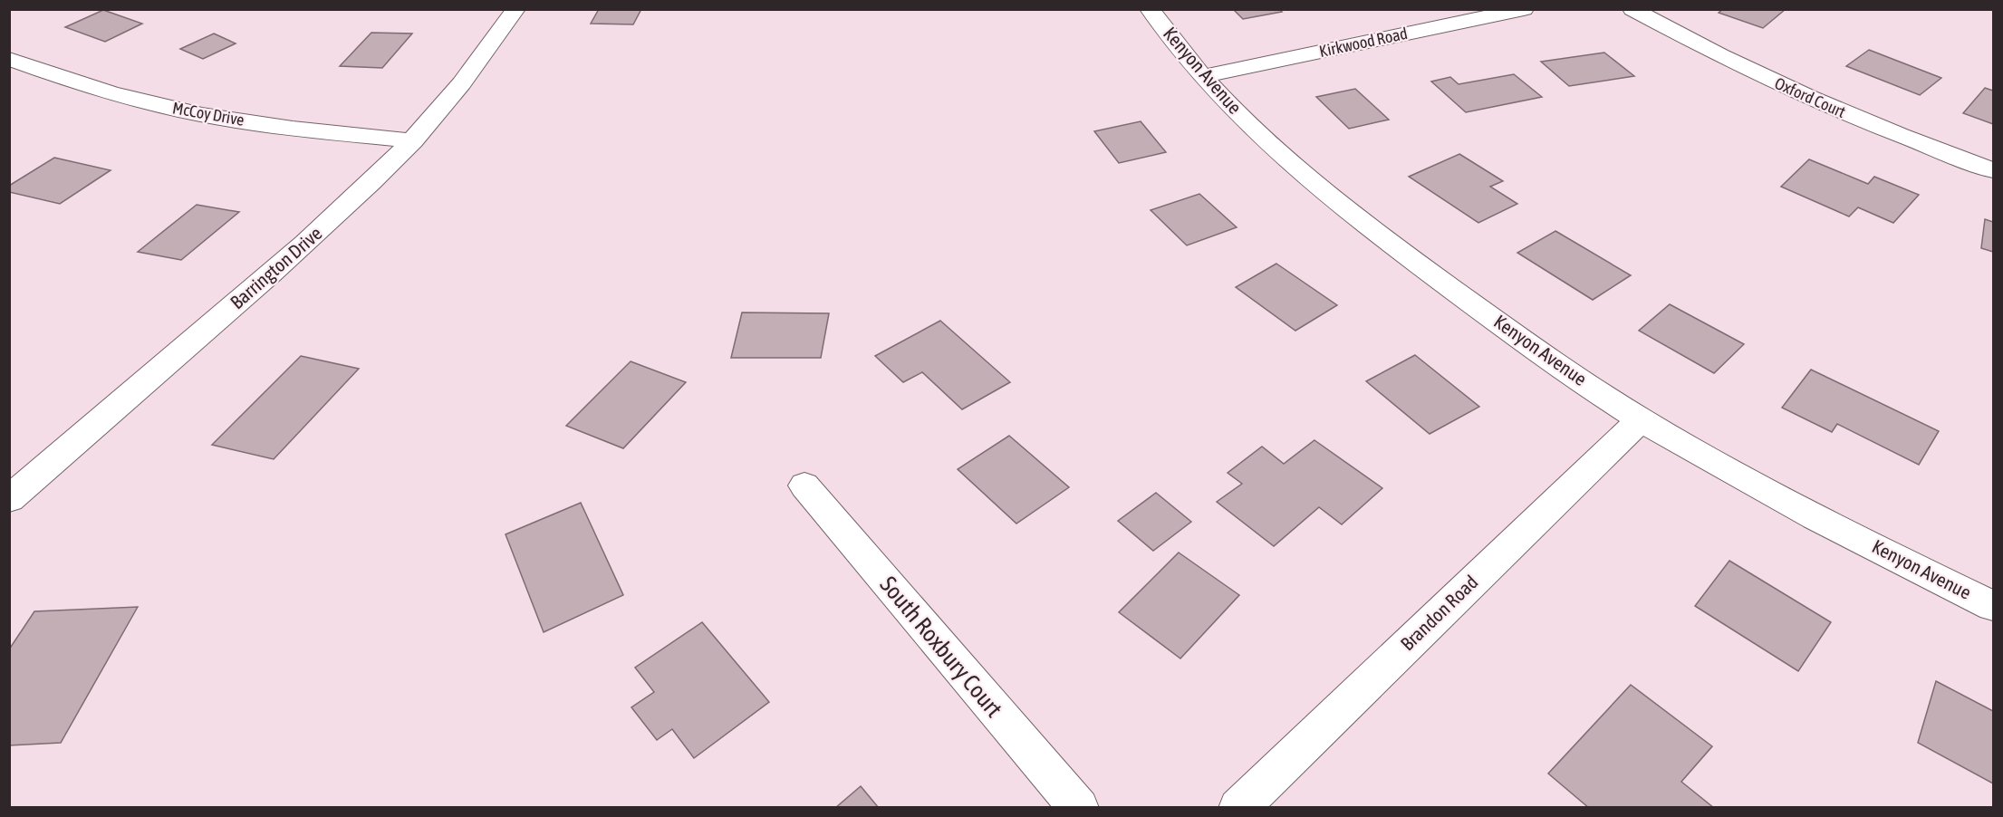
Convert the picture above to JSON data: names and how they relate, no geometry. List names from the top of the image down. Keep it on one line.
{"streets":{"street":["Kirkwood Road","Kenyon Avenue","Oxford Court","McCoy Drive","Barrington Drive","Brandon Road","South Roxbury Court"]},"crossings":[["Kirkwood Road","Kenyon Avenue"],["Kenyon Avenue","Brandon Road"],["McCoy Drive","Barrington Drive"]]}
